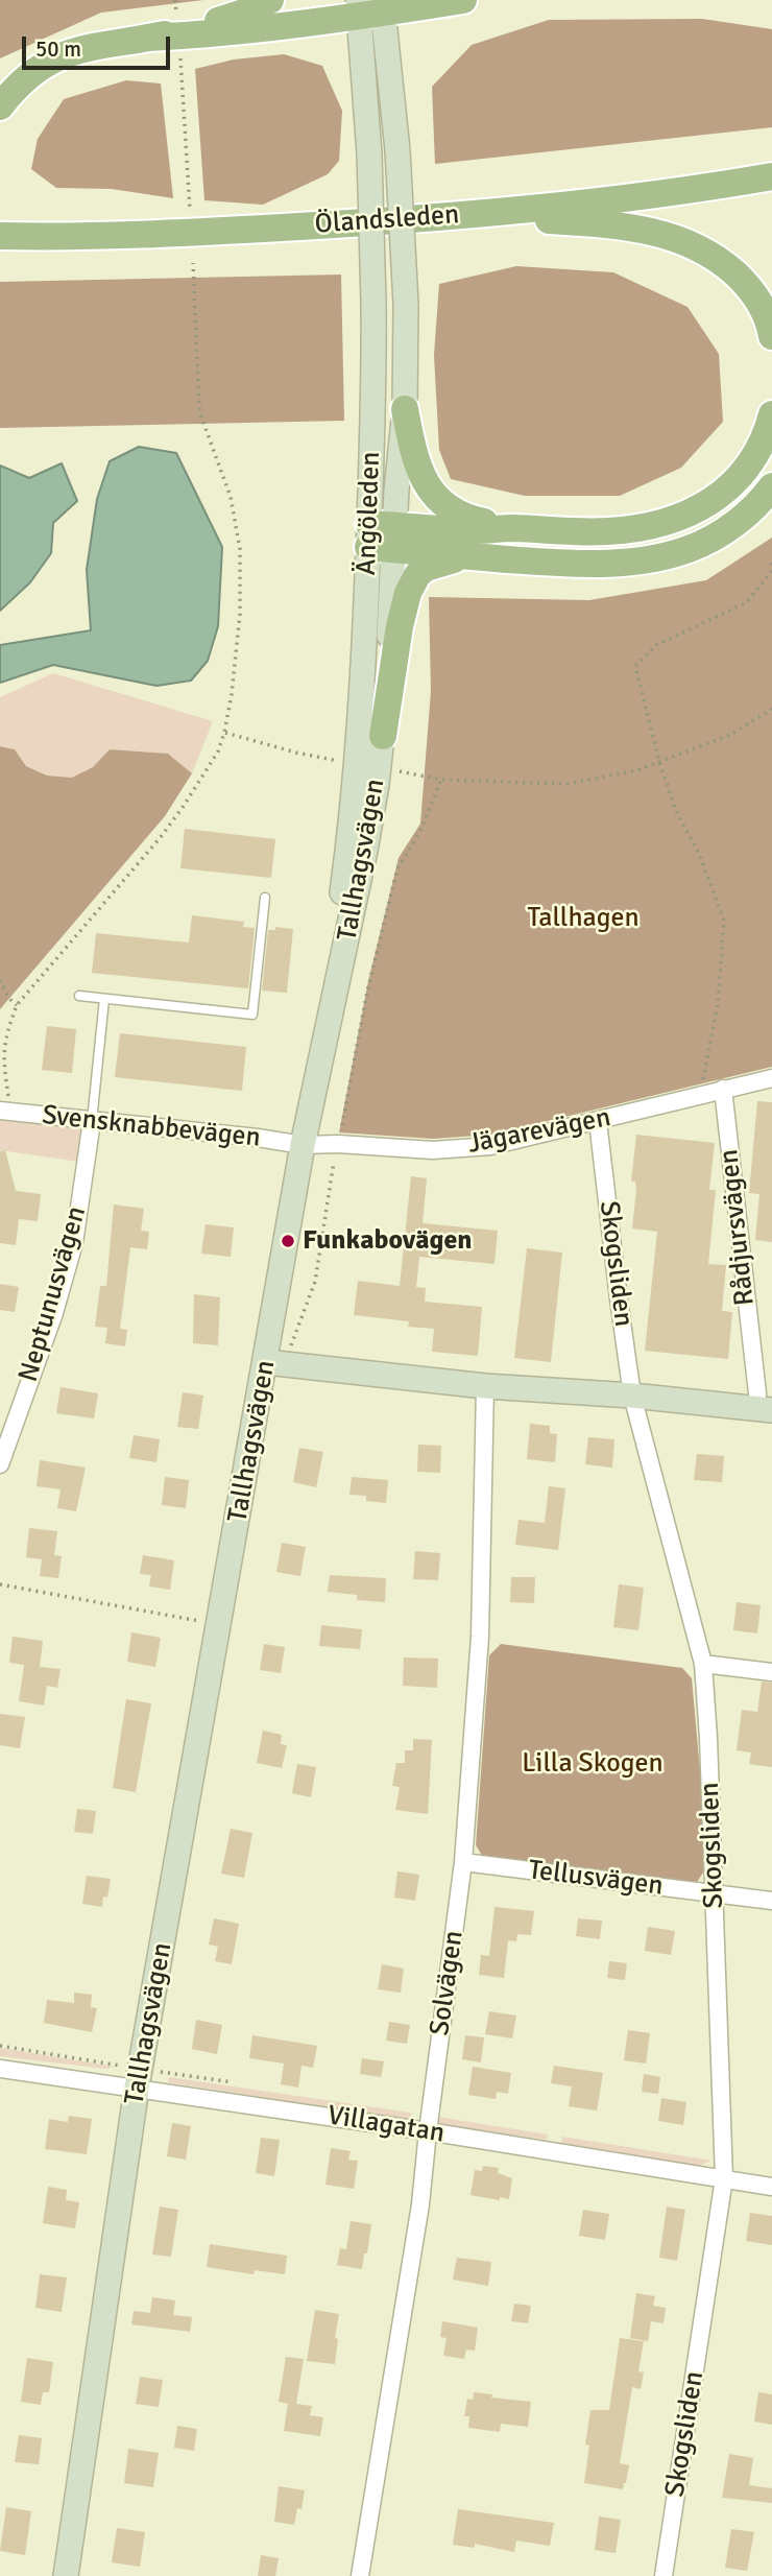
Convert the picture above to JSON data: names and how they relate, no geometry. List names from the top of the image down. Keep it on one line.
{"streets":{"main road":["Ölandsleden","Ängöleden","Tallhagsvägen"],"street":["Svensknabbevägen","Jägarevägen","Rådjursvägen","Skogsliden","Neptunusvägen","Tellusvägen","Solvägen","Villagatan"]},"crossings":[["Ängöleden","Tallhagsvägen"],["Tallhagsvägen","Svensknabbevägen"],["Tallhagsvägen","Jägarevägen"],["Tallhagsvägen","Villagatan"],["Svensknabbevägen","Jägarevägen"],["Svensknabbevägen","Neptunusvägen"],["Jägarevägen","Rådjursvägen"],["Jägarevägen","Skogsliden"],["Skogsliden","Tellusvägen"],["Skogsliden","Villagatan"],["Tellusvägen","Solvägen"],["Solvägen","Villagatan"]],"parks":["Tallhagen","Lilla Skogen"],"places":["Funkabovägen"],"scale_bar":"50 m"}
